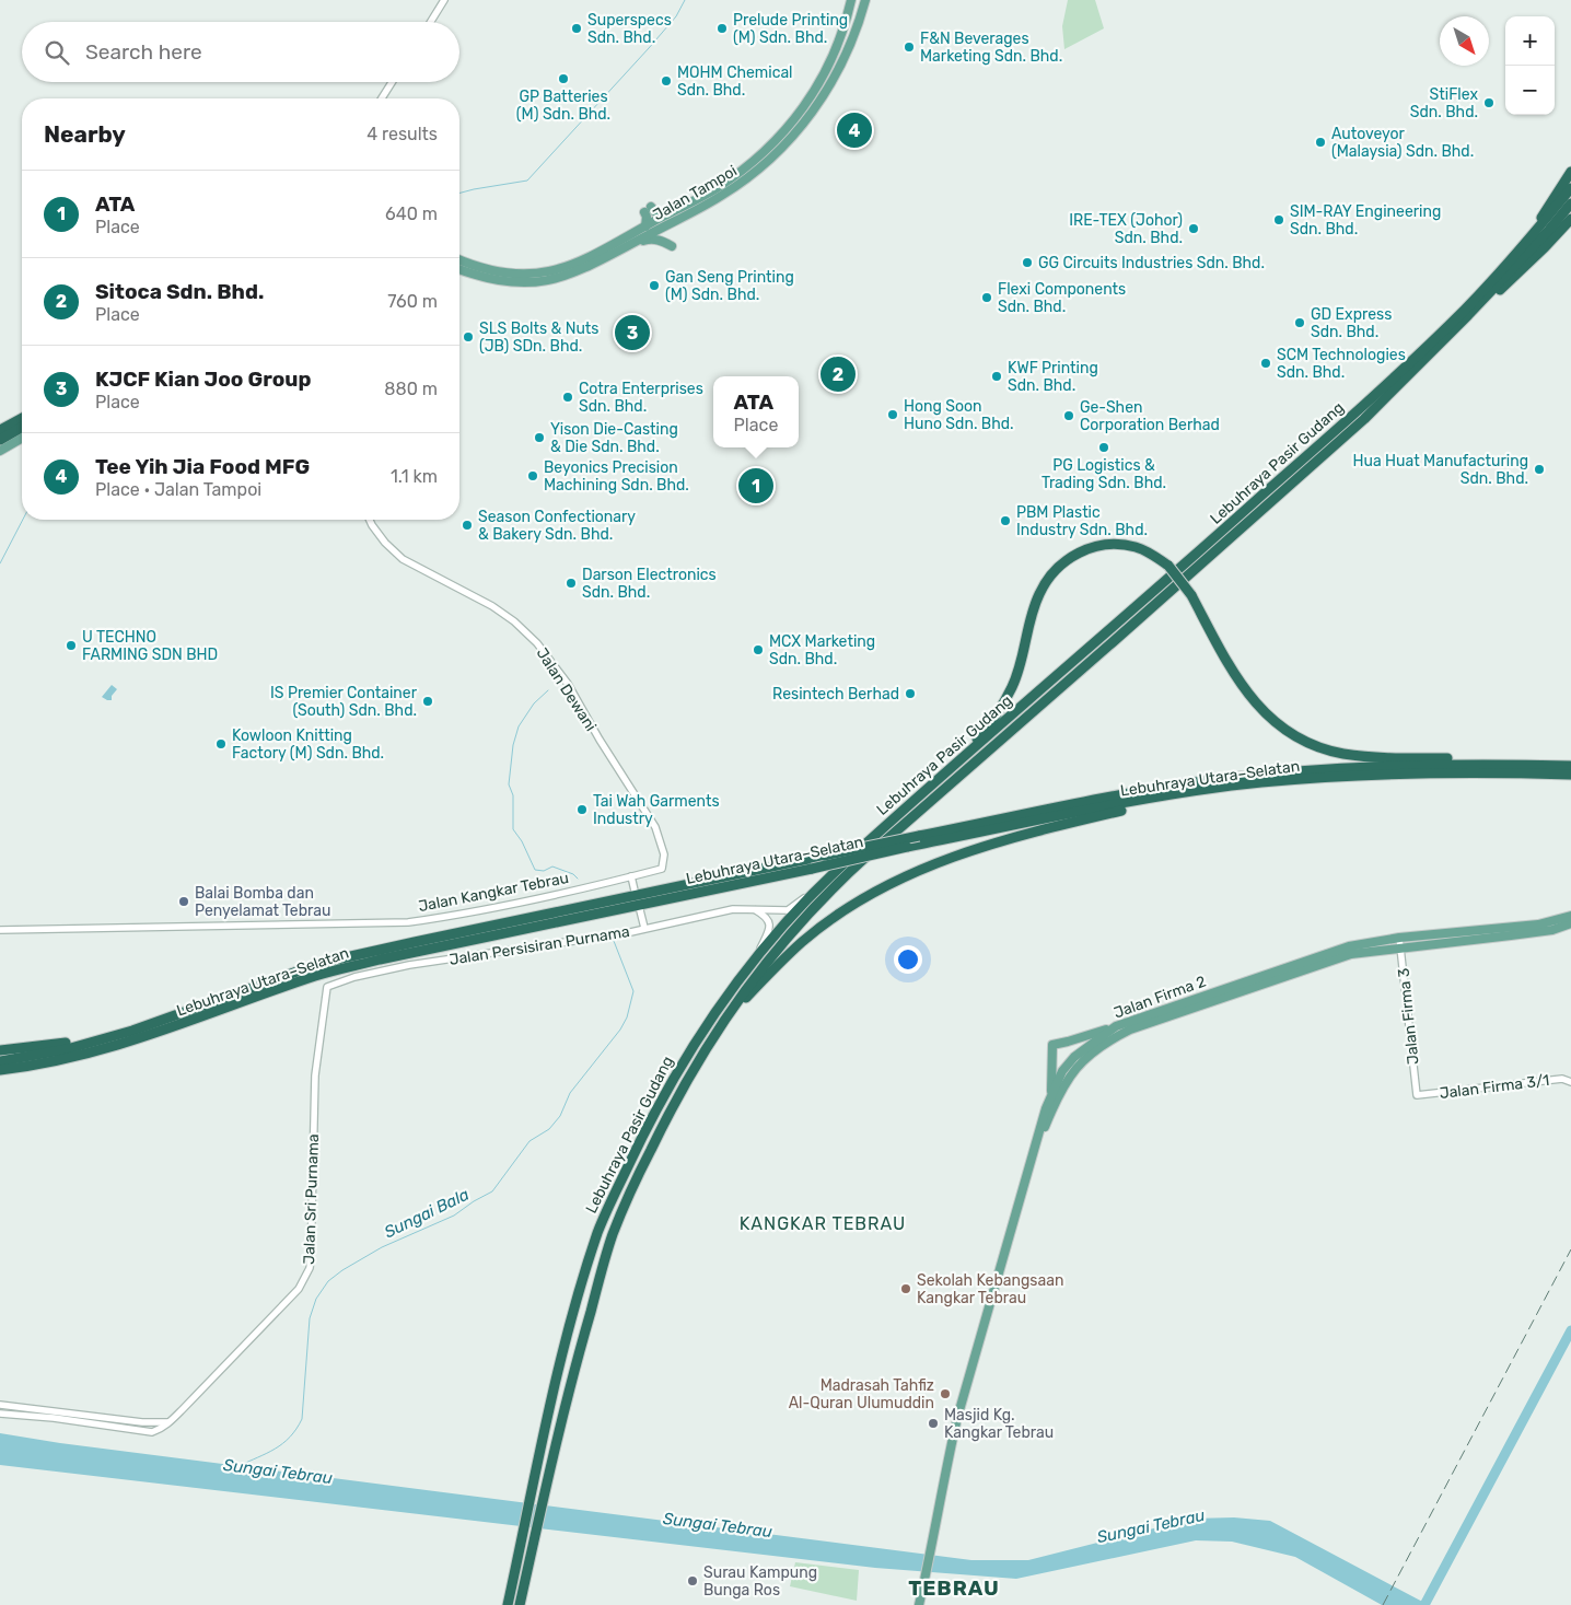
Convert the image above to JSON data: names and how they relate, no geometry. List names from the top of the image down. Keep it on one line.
{"streets":{"highway":["Lebuhraya Pasir Gudang","Lebuhraya Utara–Selatan"],"main road":["Jalan Tampoi","Jalan Firma 2"],"street":["Jalan Dewani","Jalan Kangkar Tebrau","Jalan Persisiran Purnama","Jalan Firma 3","Jalan Firma 3/1","Jalan Sri Purnama"]},"crossings":[["Lebuhraya Pasir Gudang","Jalan Persisiran Purnama"],["Jalan Dewani","Jalan Kangkar Tebrau"],["Jalan Persisiran Purnama","Jalan Sri Purnama"],["Jalan Firma 2","Jalan Firma 3"],["Jalan Firma 3","Jalan Firma 3/1"]],"districts":["KANGKAR TEBRAU","TEBRAU"],"water":["Sungai Bala","Sungai Tebrau"],"places":["Superspecs Sdn. Bhd.","Prelude Printing (M) Sdn. Bhd.","F&N Beverages Marketing Sdn. Bhd.","GP Batteries (M) Sdn. Bhd.","MOHM Chemical Sdn. Bhd.","StiFlex Sdn. Bhd.","Autoveyor (Malaysia) Sdn. Bhd.","SIM-RAY Engineering Sdn. Bhd.","IRE-TEX (Johor) Sdn. Bhd.","GG Circuits Industries Sdn. Bhd.","Gan Seng Printing (M) Sdn. Bhd.","Flexi Components Sdn. Bhd.","GD Express Sdn. Bhd.","SLS Bolts & Nuts (JB) SDn. Bhd.","SCM Technologies Sdn. Bhd.","KWF Printing Sdn. Bhd.","Cotra Enterprises Sdn. Bhd.","Hong Soon Huno Sdn. Bhd.","Ge-Shen Corporation Berhad","Yison Die-Casting & Die Sdn. Bhd.","PG Logistics & Trading Sdn. Bhd.","Hua Huat Manufacturing Sdn. Bhd.","Beyonics Precision Machining Sdn. Bhd.","PBM Plastic Industry Sdn. Bhd.","Season Confectionary & Bakery Sdn. Bhd.","Darson Electronics Sdn. Bhd.","U TECHNO FARMING SDN BHD","MCX Marketing Sdn. Bhd.","Resintech Berhad","IS Premier Container (South) Sdn. Bhd.","Kowloon Knitting Factory (M) Sdn. Bhd.","Tai Wah Garments Industry","Balai Bomba dan Penyelamat Tebrau","Sekolah Kebangsaan Kangkar Tebrau","Madrasah Tahfiz Al-Quran Ulumuddin","Masjid Kg. Kangkar Tebrau","Surau Kampung Bunga Ros"],"north":"bottom right","page":{"map_buttons":["+","−"],"search":"Search here","heading":["Nearby","4 results"],"pins":["4","3","2","1"],"list":[{"mark":"1","name":"ATA","note":"Place","value":"640 m"},{"mark":"2","name":"Sitoca Sdn. Bhd.","note":"Place","value":"760 m"},{"mark":"3","name":"KJCF Kian Joo Group","note":"Place","value":"880 m"},{"mark":"4","name":"Tee Yih Jia Food MFG","note":"Place · Jalan Tampoi","value":"1.1 km"}],"popup":["ATA","Place"]}}
